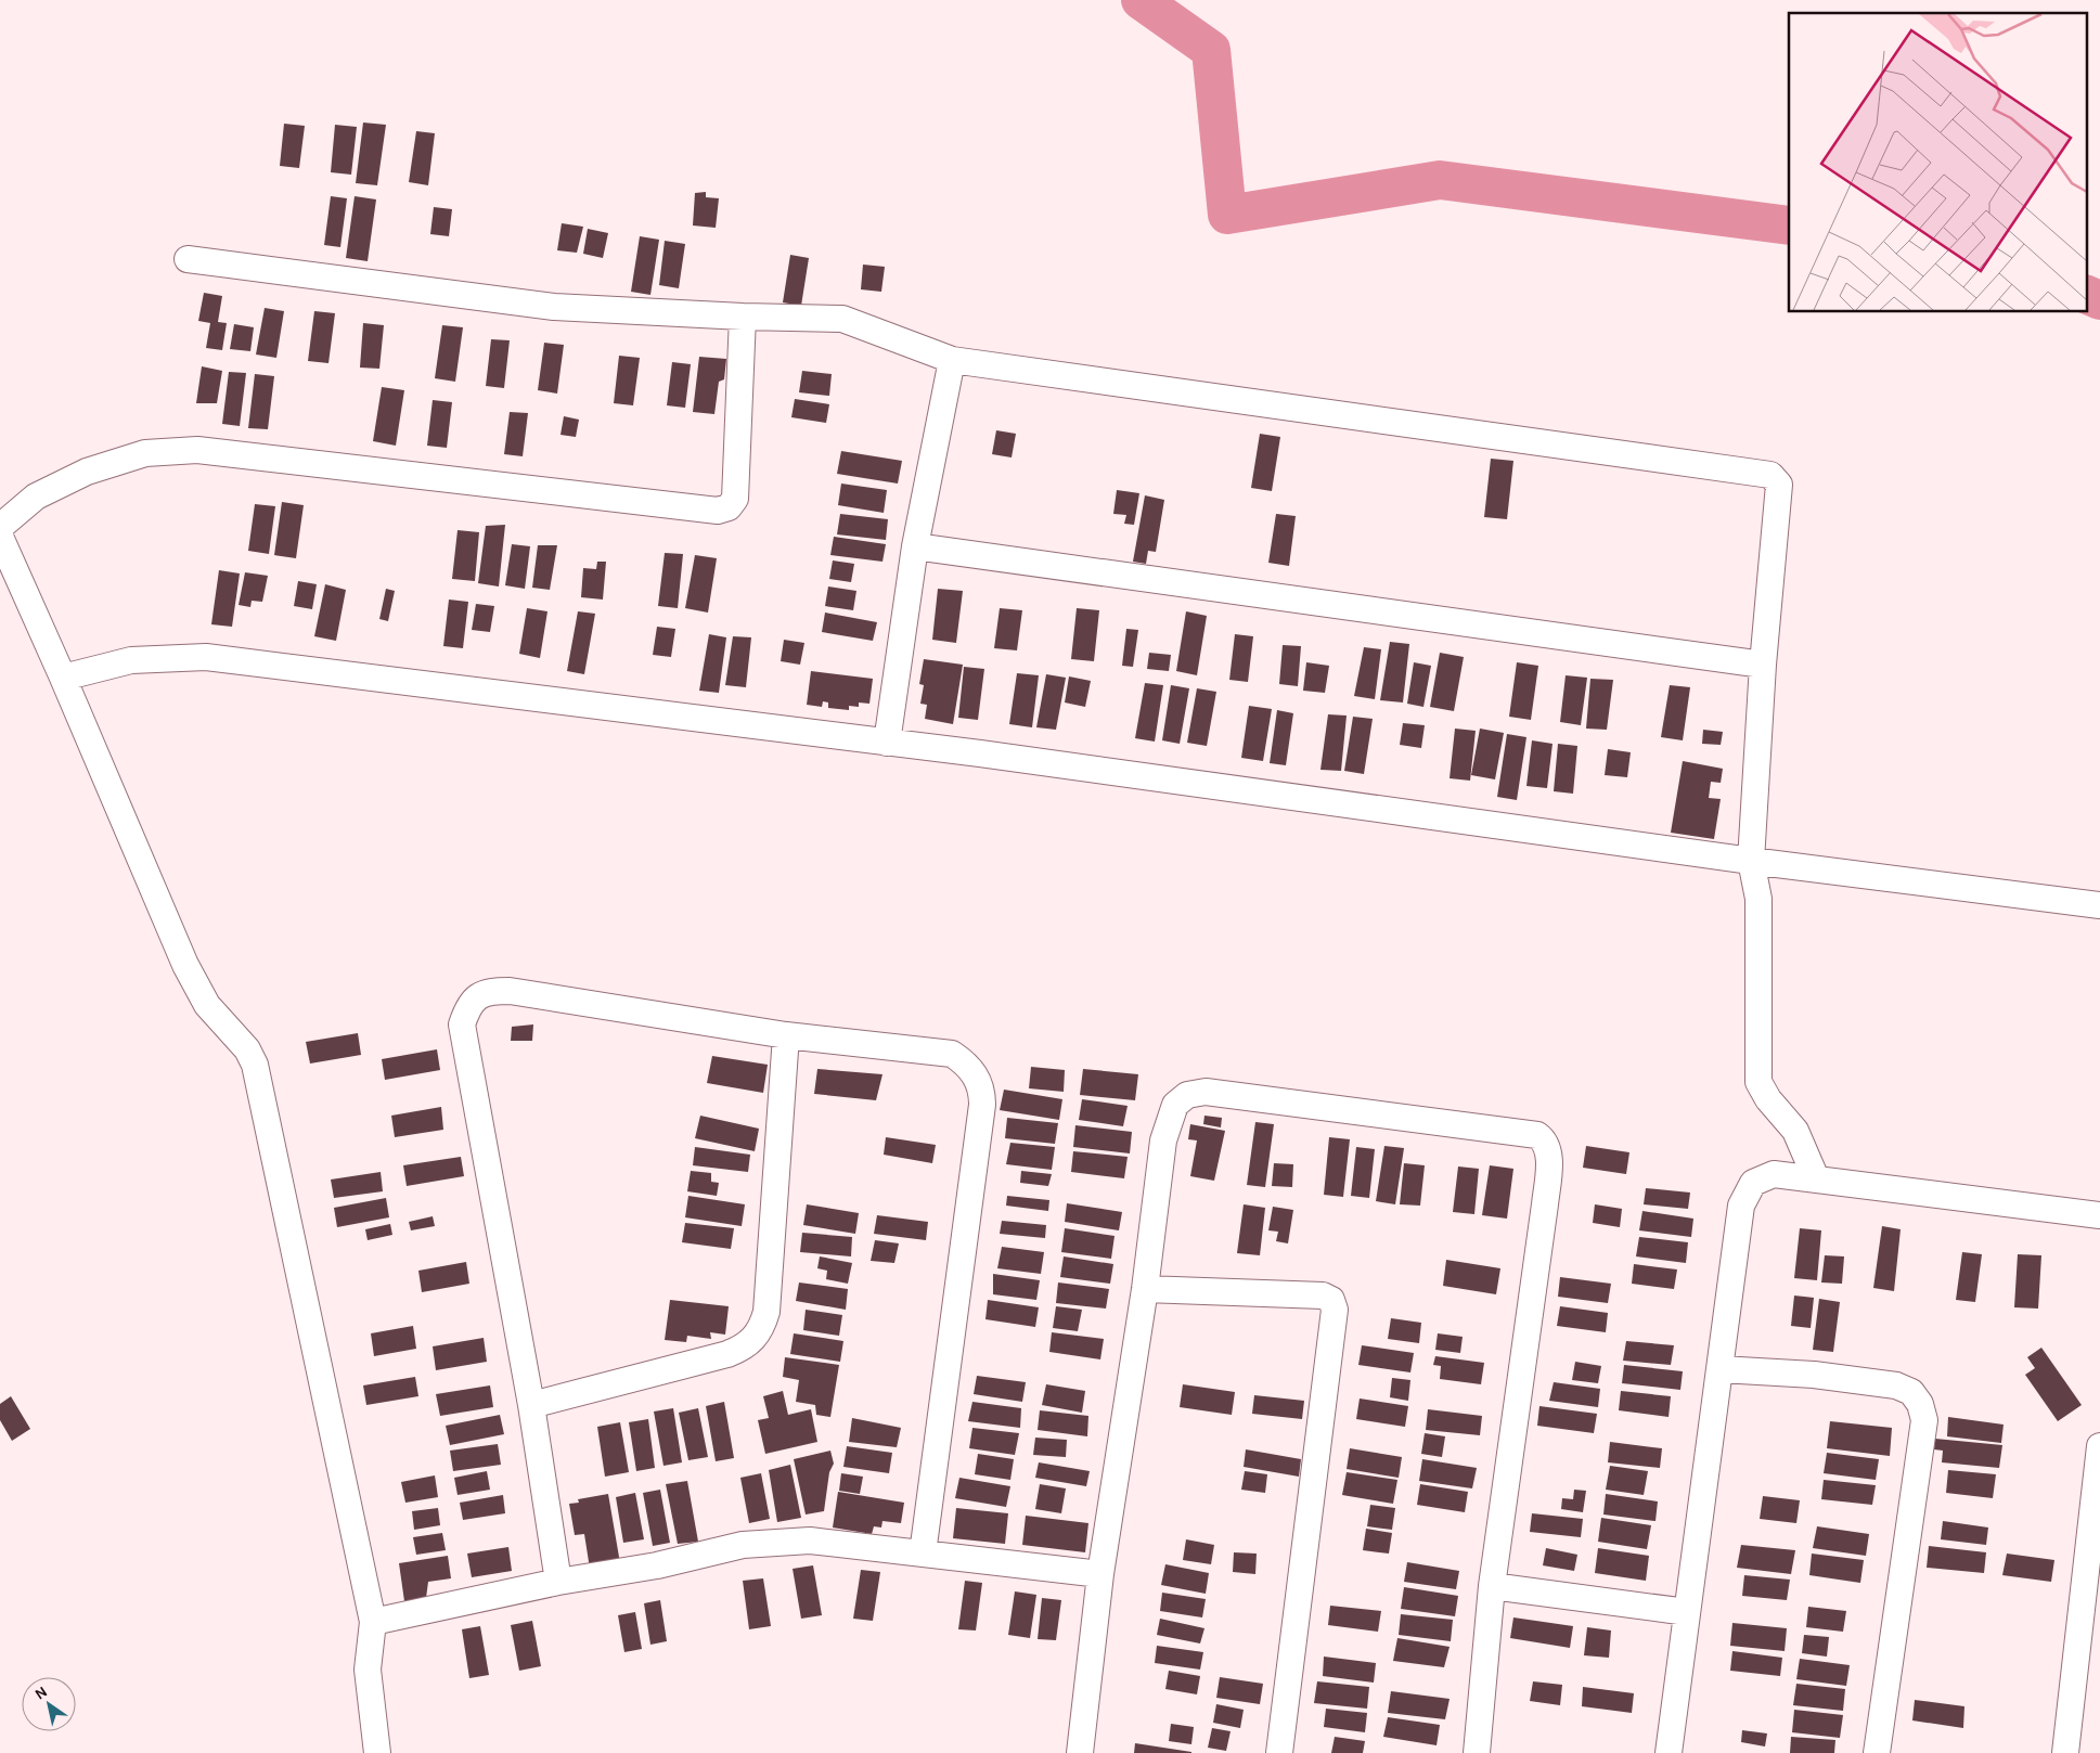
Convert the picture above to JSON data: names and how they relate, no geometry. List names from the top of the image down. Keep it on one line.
{"north":"top left"}
